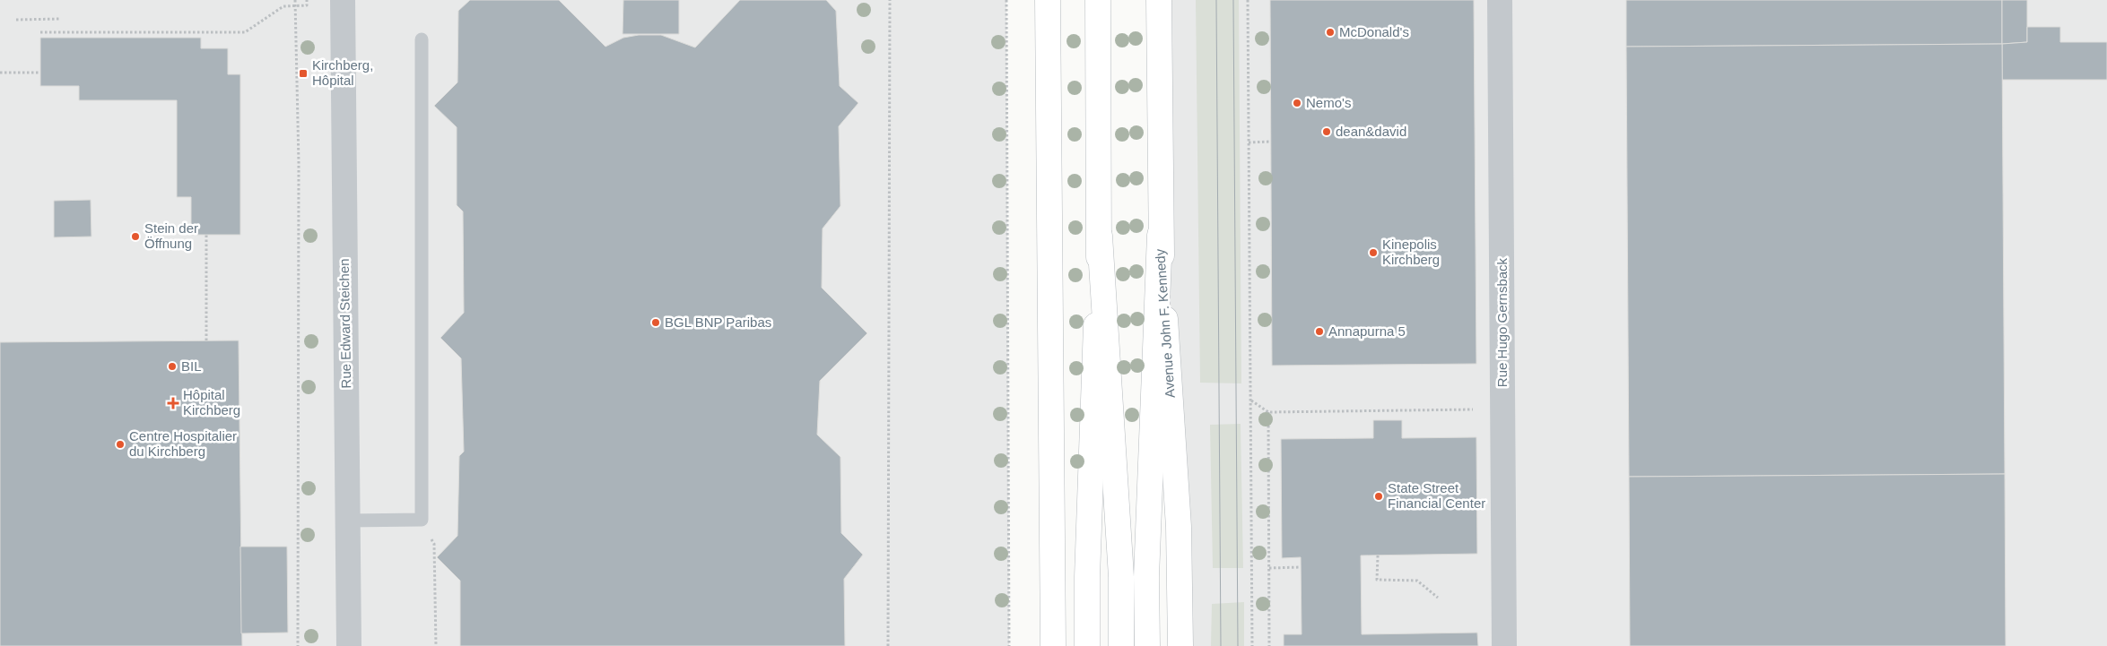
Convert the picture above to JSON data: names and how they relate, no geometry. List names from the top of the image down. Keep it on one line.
{"streets":{"main road":["Avenue John F. Kennedy"],"street":["Rue Hugo Gernsback","Rue Edward Steichen"]},"places":{"other":["McDonald's","Nemo's","dean&david","Stein der Öffnung","Kinepolis Kirchberg","BGL BNP Paribas","Annapurna 5","BIL","Centre Hospitalier du Kirchberg","State Street Financial Center"],"transit":["Kirchberg, Hôpital"],"health":["Hôpital Kirchberg"]}}
